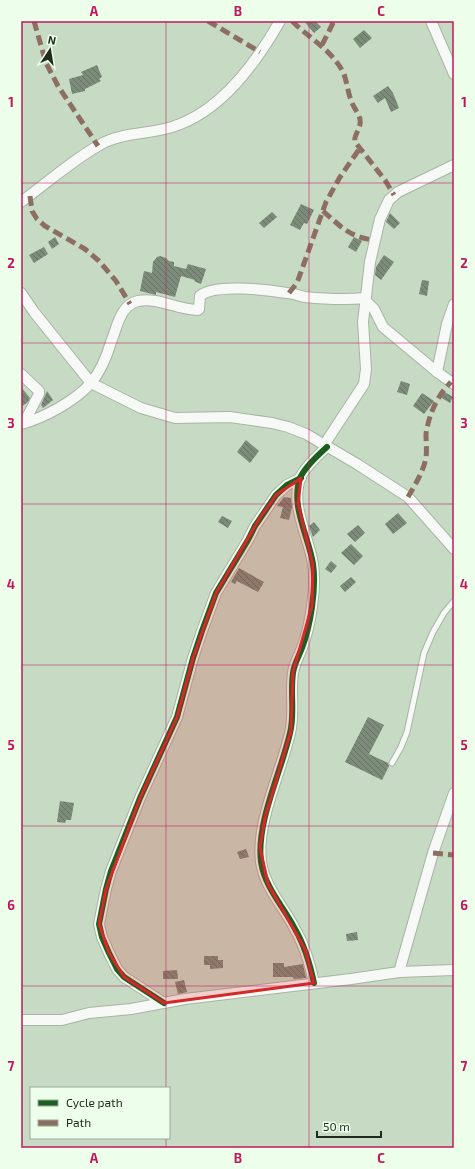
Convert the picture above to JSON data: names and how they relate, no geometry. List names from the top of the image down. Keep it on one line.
{"legend":["Cycle path","Path"],"scale_bar":"50 m","north":"top","grid":{"columns":["A","B","C"],"rows":["1","2","3","4","5","6","7"]}}
